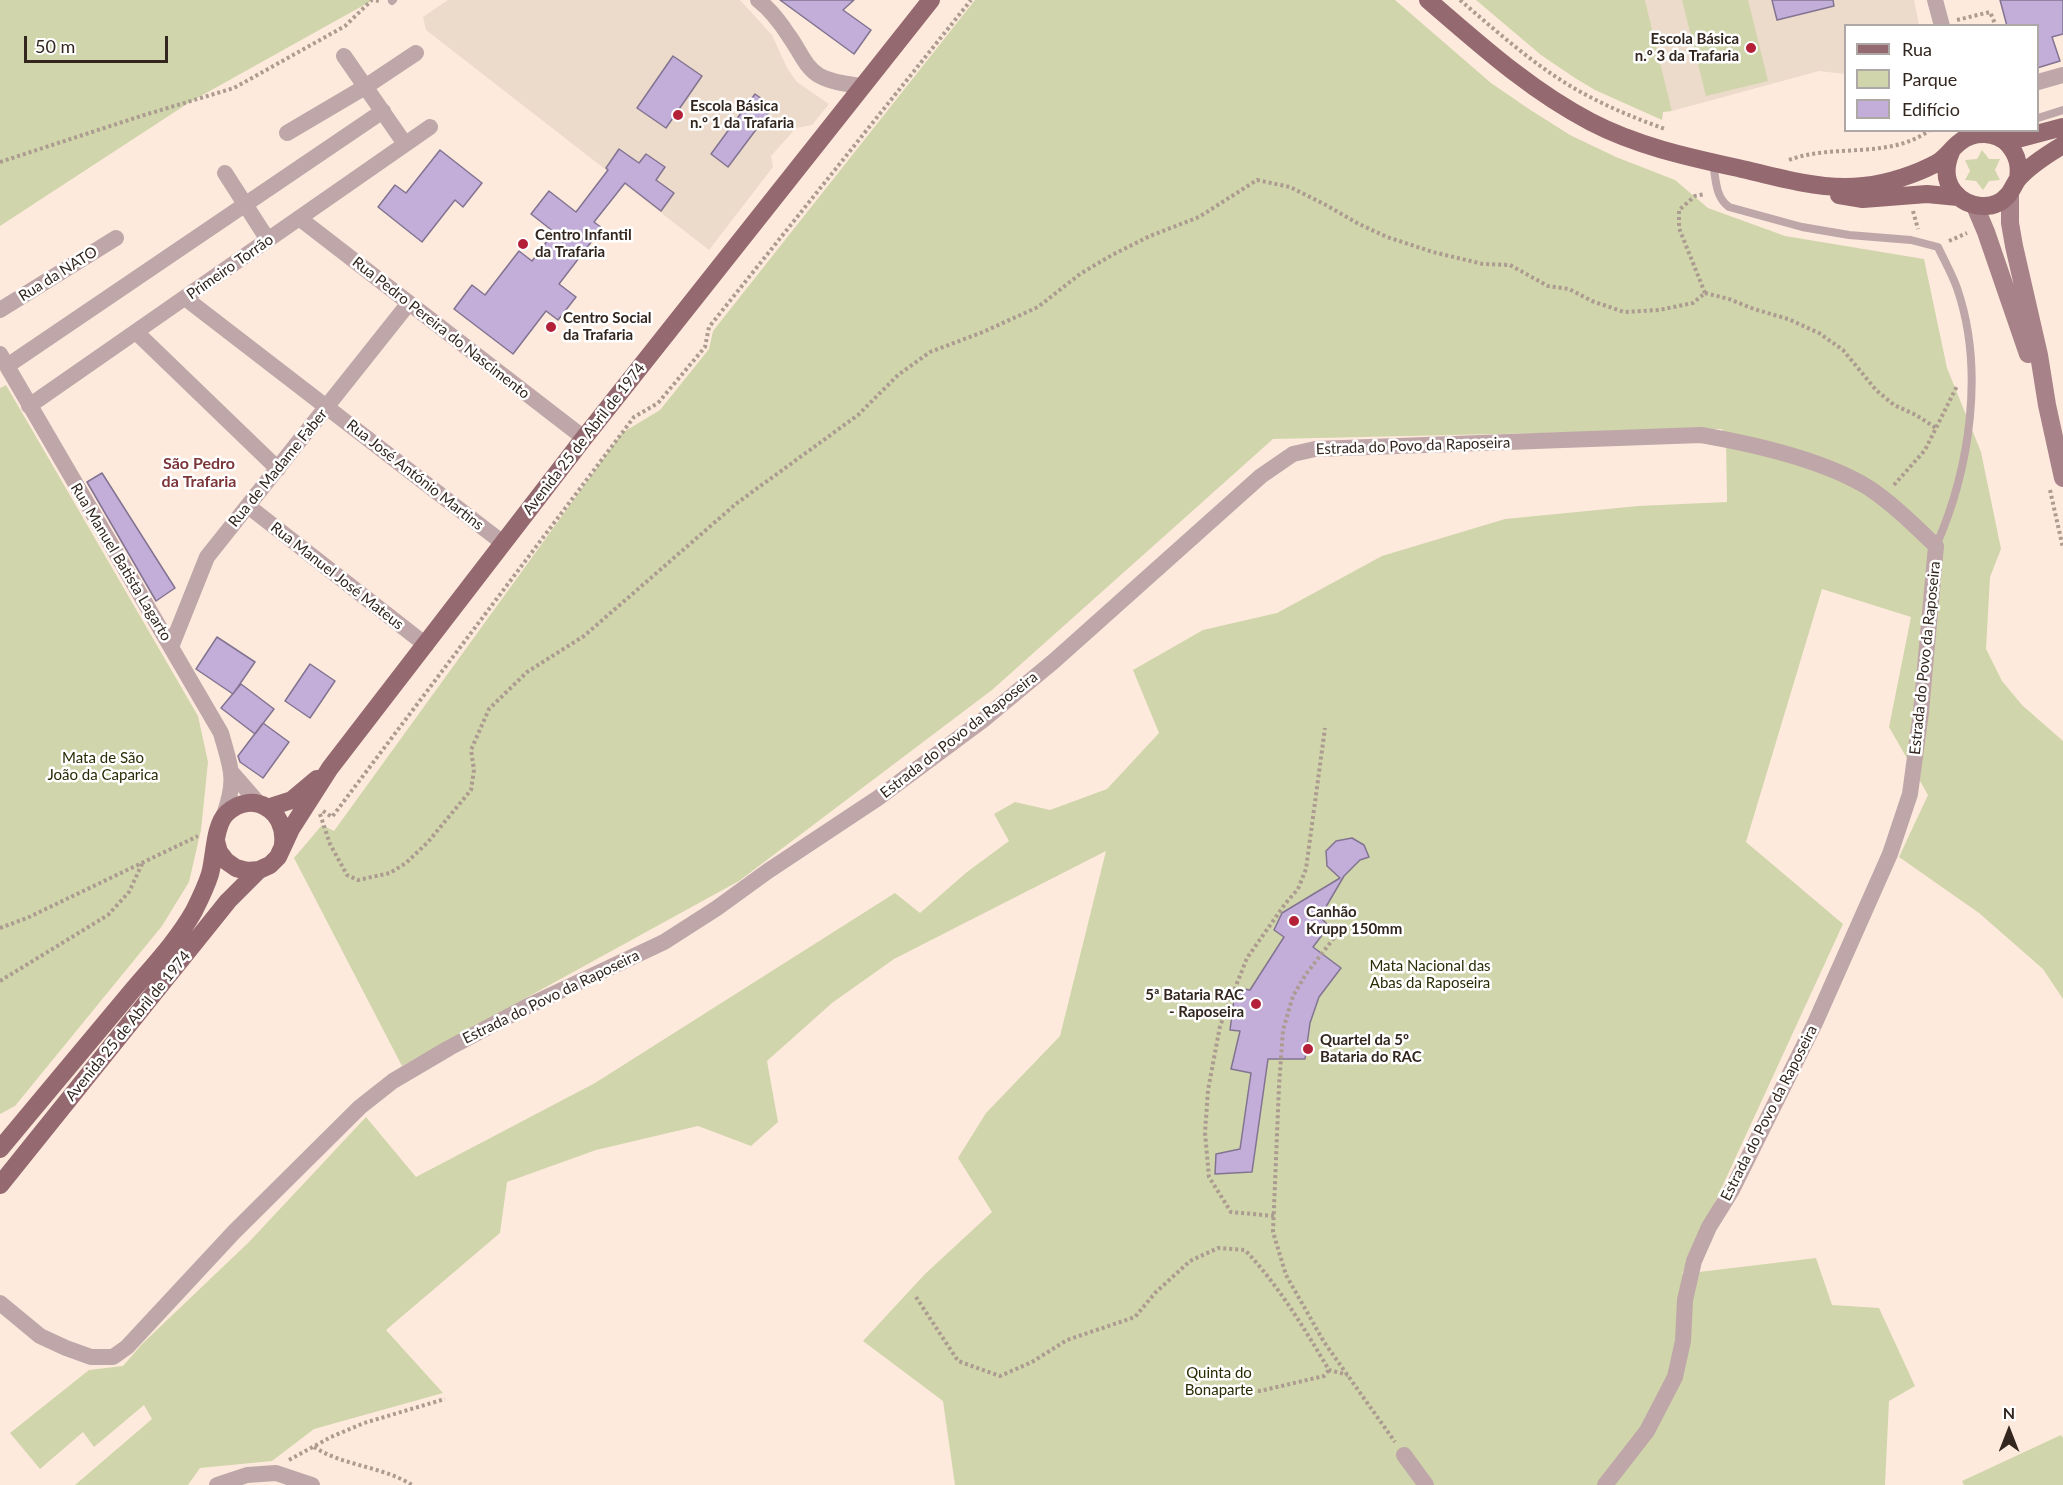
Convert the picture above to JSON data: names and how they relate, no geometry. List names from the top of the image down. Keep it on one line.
{"streets":{"main road":["Avenida 25 de Abril de 1974"],"street":["Primeiro Torrão","Rua da NATO","Rua Pedro Pereira do Nascimento","Estrada do Povo da Raposeira","Rua de Madame Faber","Rua José António Martins","Rua Manuel Batista Lagarto","Rua Manuel José Mateus"]},"crossings":[["Primeiro Torrão","Rua Pedro Pereira do Nascimento"],["Primeiro Torrão","Rua José António Martins"],["Primeiro Torrão","Rua Manuel Batista Lagarto"],["Rua Pedro Pereira do Nascimento","Avenida 25 de Abril de 1974"],["Rua Pedro Pereira do Nascimento","Rua de Madame Faber"],["Avenida 25 de Abril de 1974","Rua José António Martins"],["Avenida 25 de Abril de 1974","Rua Manuel José Mateus"],["Rua de Madame Faber","Rua José António Martins"],["Rua de Madame Faber","Rua Manuel Batista Lagarto"],["Rua de Madame Faber","Rua Manuel José Mateus"]],"districts":["São Pedro da Trafaria"],"parks":["Mata de São João da Caparica","Mata Nacional das Abas da Raposeira","Quinta do Bonaparte"],"places":["Escola Básica n.º 3 da Trafaria","Escola Básica n.º 1 da Trafaria","Centro Infantil da Trafaria","Centro Social da Trafaria","Canhão Krupp 150mm","5ª Bataria RAC - Raposeira","Quartel da 5º Bataria do RAC"],"legend":["Rua","Parque","Edifício"],"scale_bar":"50 m","north":"top"}
